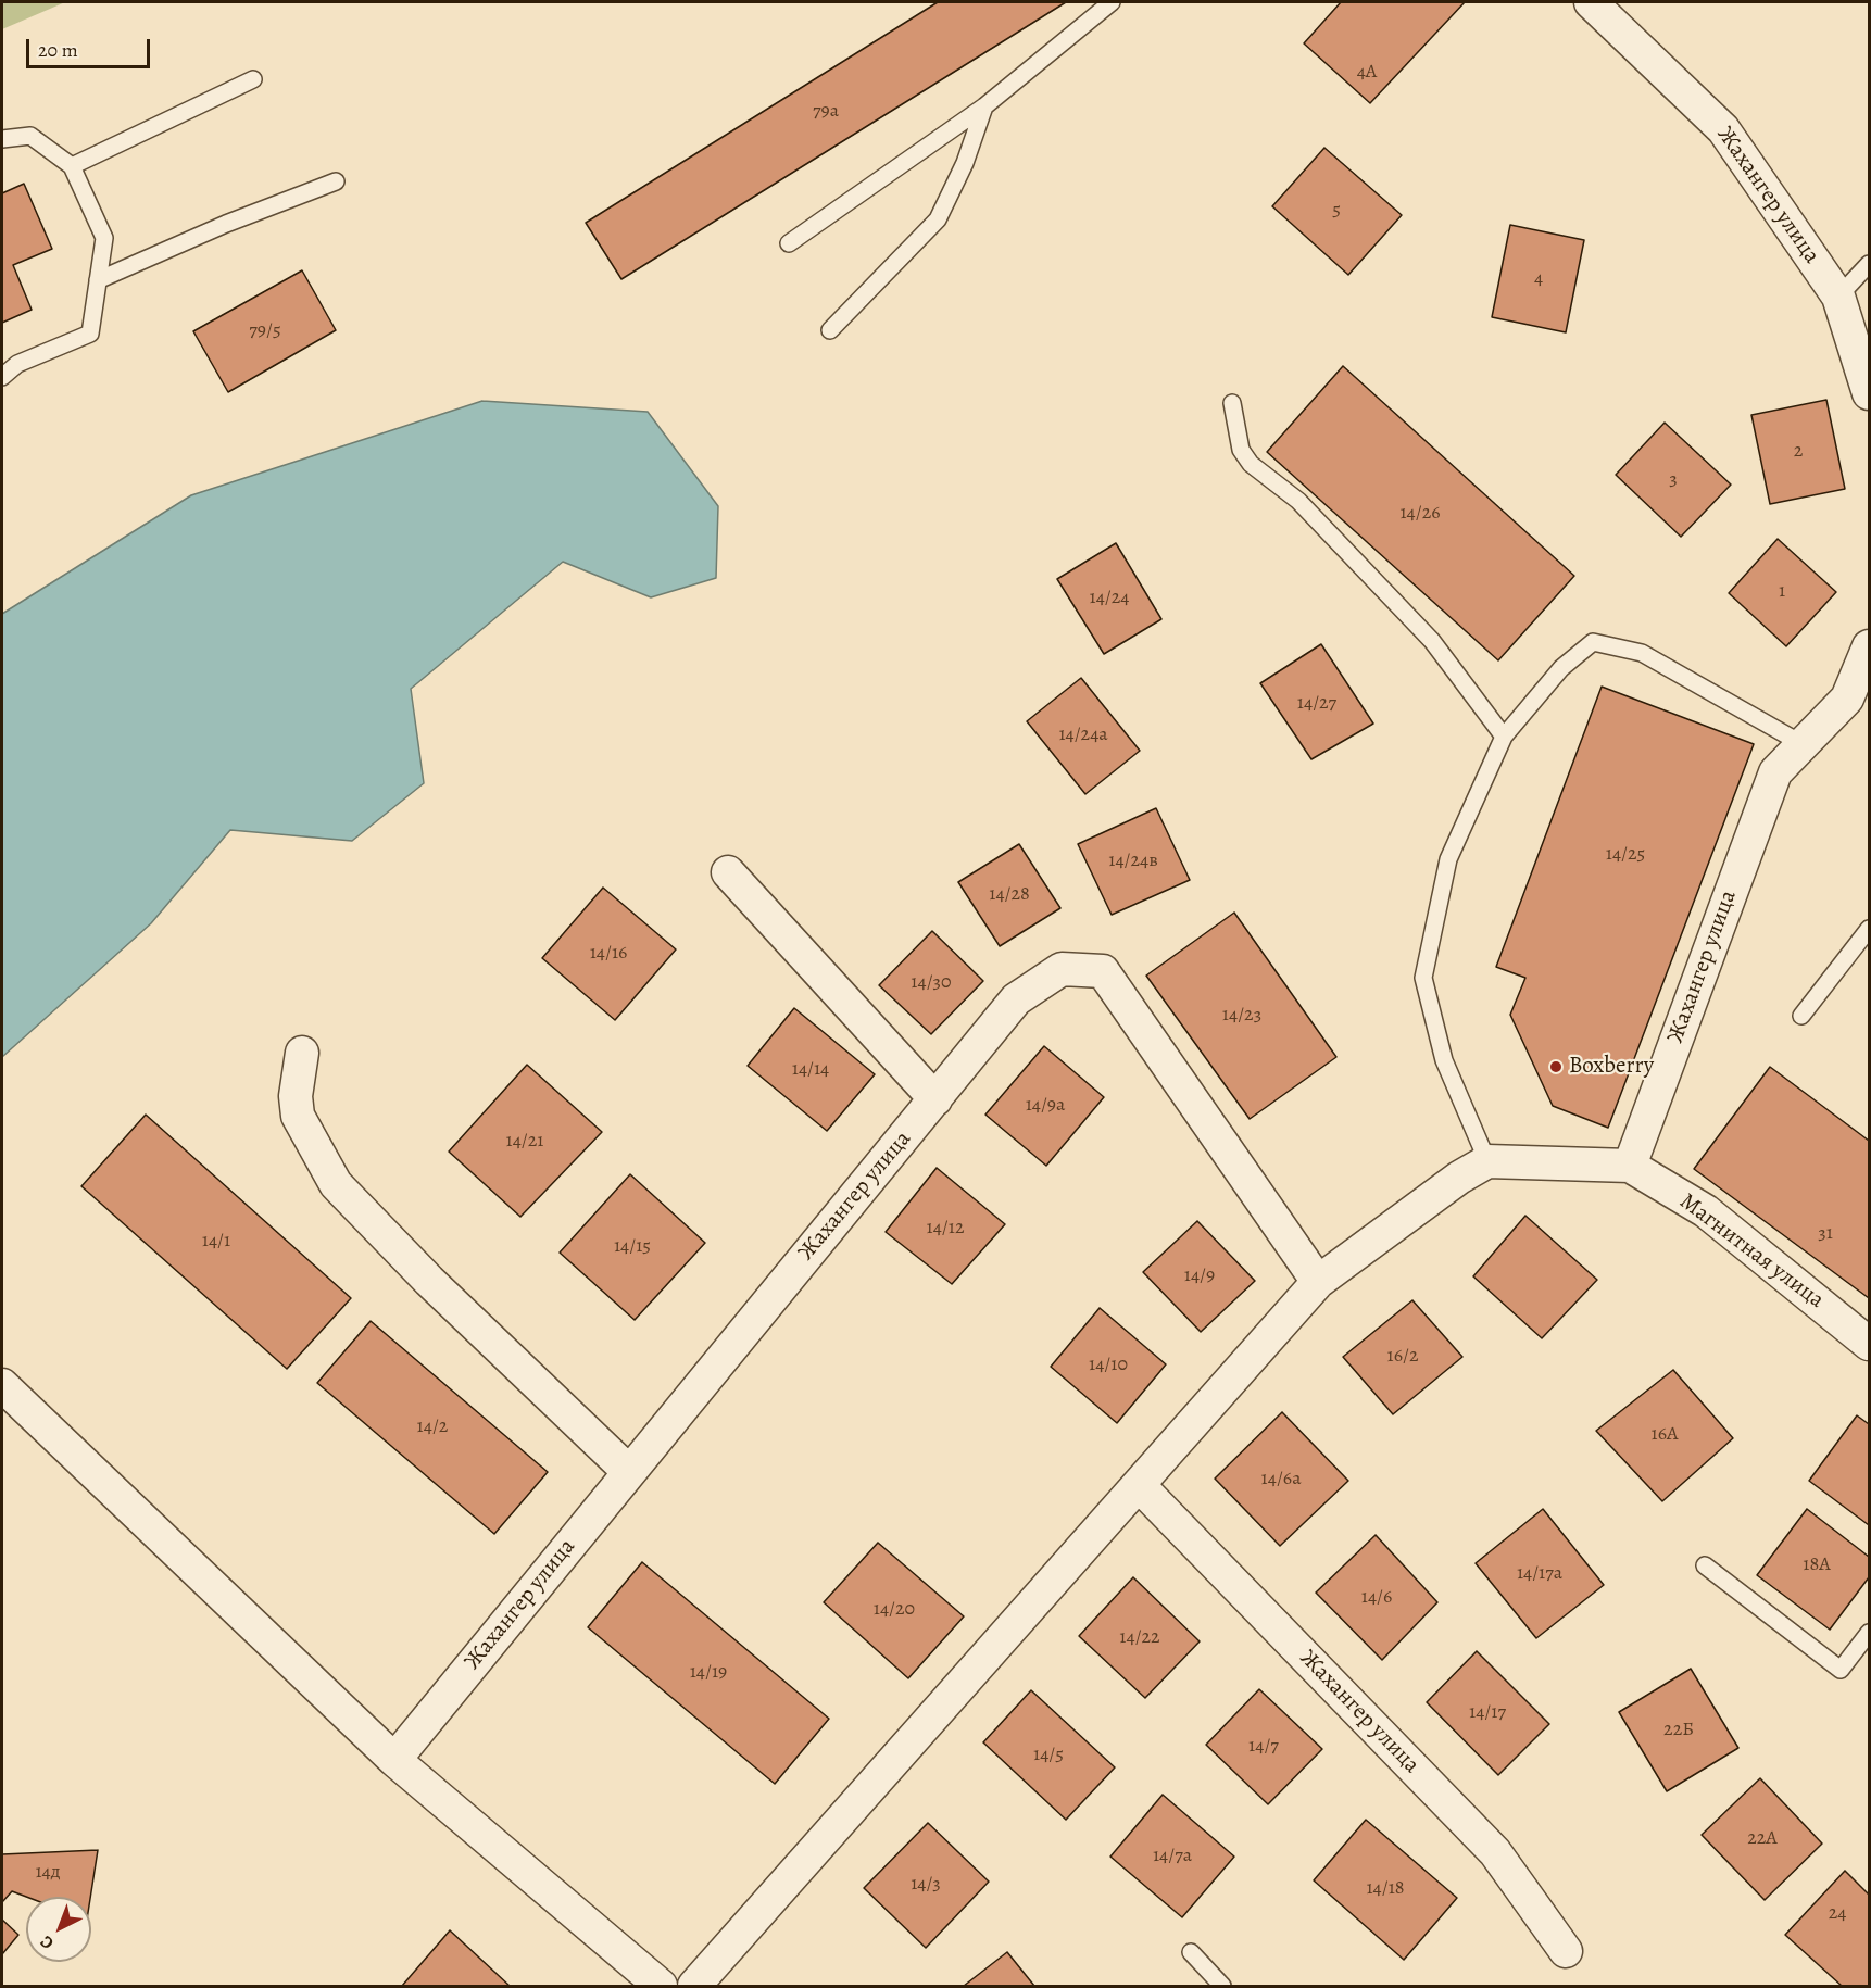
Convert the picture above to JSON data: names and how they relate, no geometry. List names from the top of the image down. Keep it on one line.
{"streets":{"street":["Жахангер улица","Магнитная улица"]},"crossings":[["Жахангер улица","Магнитная улица"]],"places":["Boxberry"],"house_numbers":["4А","79а","5","4","79/5","2","3","14/26","1","14/24","14/27","14/24а","14/25","14/24в","14/28","14/16","14/30","14/23","14/14","14/9а","14/21","14/12","31","14/1","14/15","14/9","16/2","14/10","14/2","16А","14/6а","18А","14/17а","14/6","14/20","14/22","14/19","14/17","22Б","14/7","14/5","22А","14/7а","14д","14/3","14/18","24"],"scale_bar":"20 m","north":"bottom left"}
